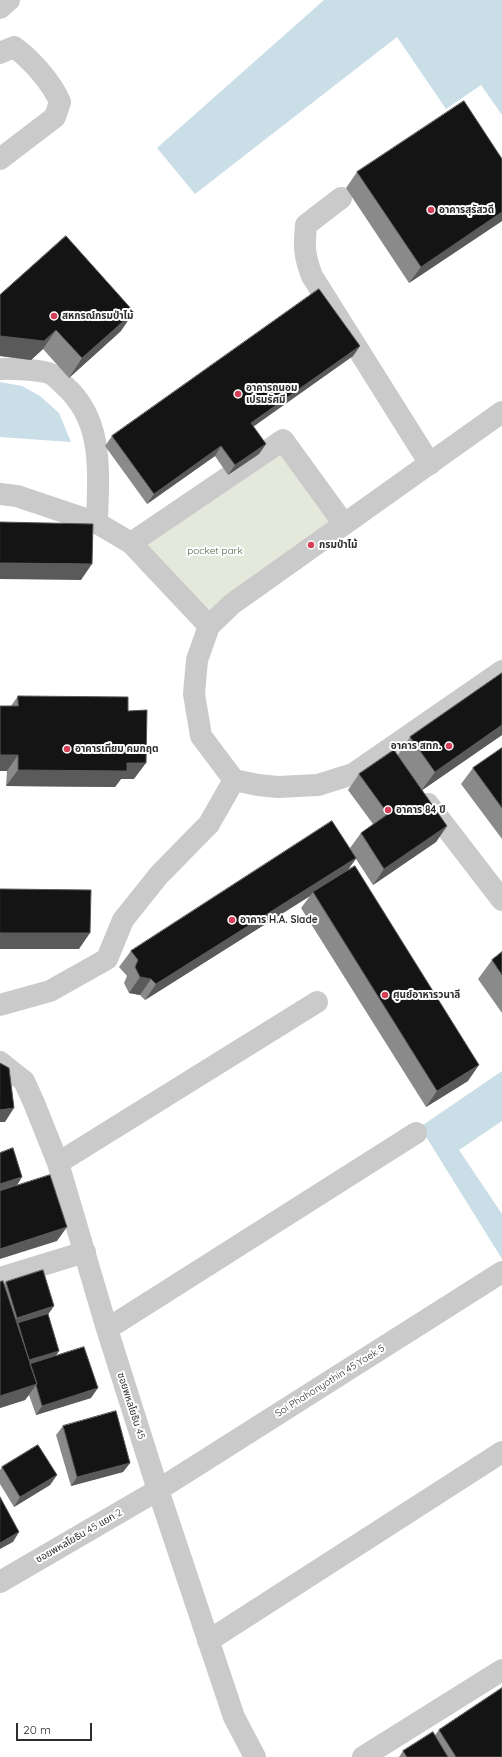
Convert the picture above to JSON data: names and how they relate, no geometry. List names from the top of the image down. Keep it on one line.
{"streets":{"street":["Soi Phahonyothin 45 Yaek 5","ซอยพหลโยธิน 45","ซอยพหลโยธิน 45 แยก 2"]},"crossings":[["Soi Phahonyothin 45 Yaek 5","ซอยพหลโยธิน 45"],["Soi Phahonyothin 45 Yaek 5","ซอยพหลโยธิน 45 แยก 2"],["ซอยพหลโยธิน 45","ซอยพหลโยธิน 45 แยก 2"]],"parks":["pocket park"],"places":["อาคารสุรัสวดี","สหกรณ์กรมป่าไม้","อาคารถนอม เปรมรัศมี","กรมป่าไม้","อาคาร สทก.","อาคารเทียม คมกฤต","อาคาร 84 ปี","อาคาร H.A. Slade","ศูนย์อาหารวนาลี"],"scale_bar":"20 m"}
